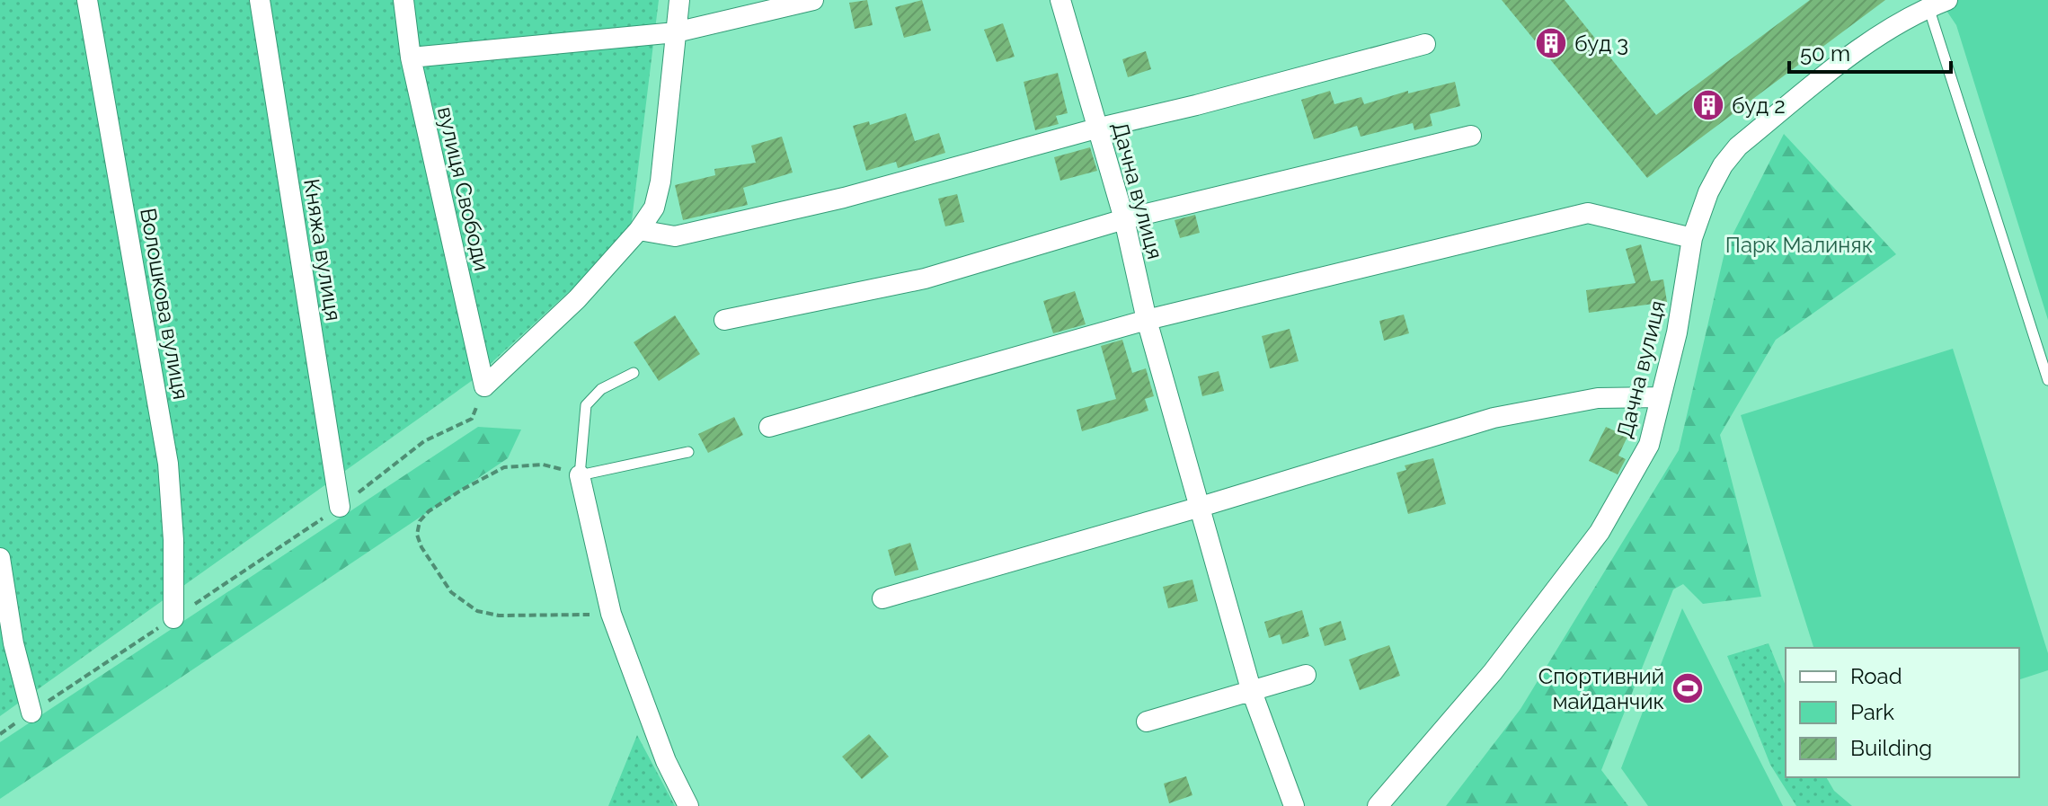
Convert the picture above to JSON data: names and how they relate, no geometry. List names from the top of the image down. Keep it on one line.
{"streets":{"street":["вулиця Свободи","Дачна вулиця","Княжа вулиця","Волошкова вулиця"]},"parks":["Парк Малиняк"],"places":{"building":["буд 3","буд 2"],"sports":["Спортивний майданчик"]},"legend":["Road","Park","Building"],"scale_bar":"50 m"}
